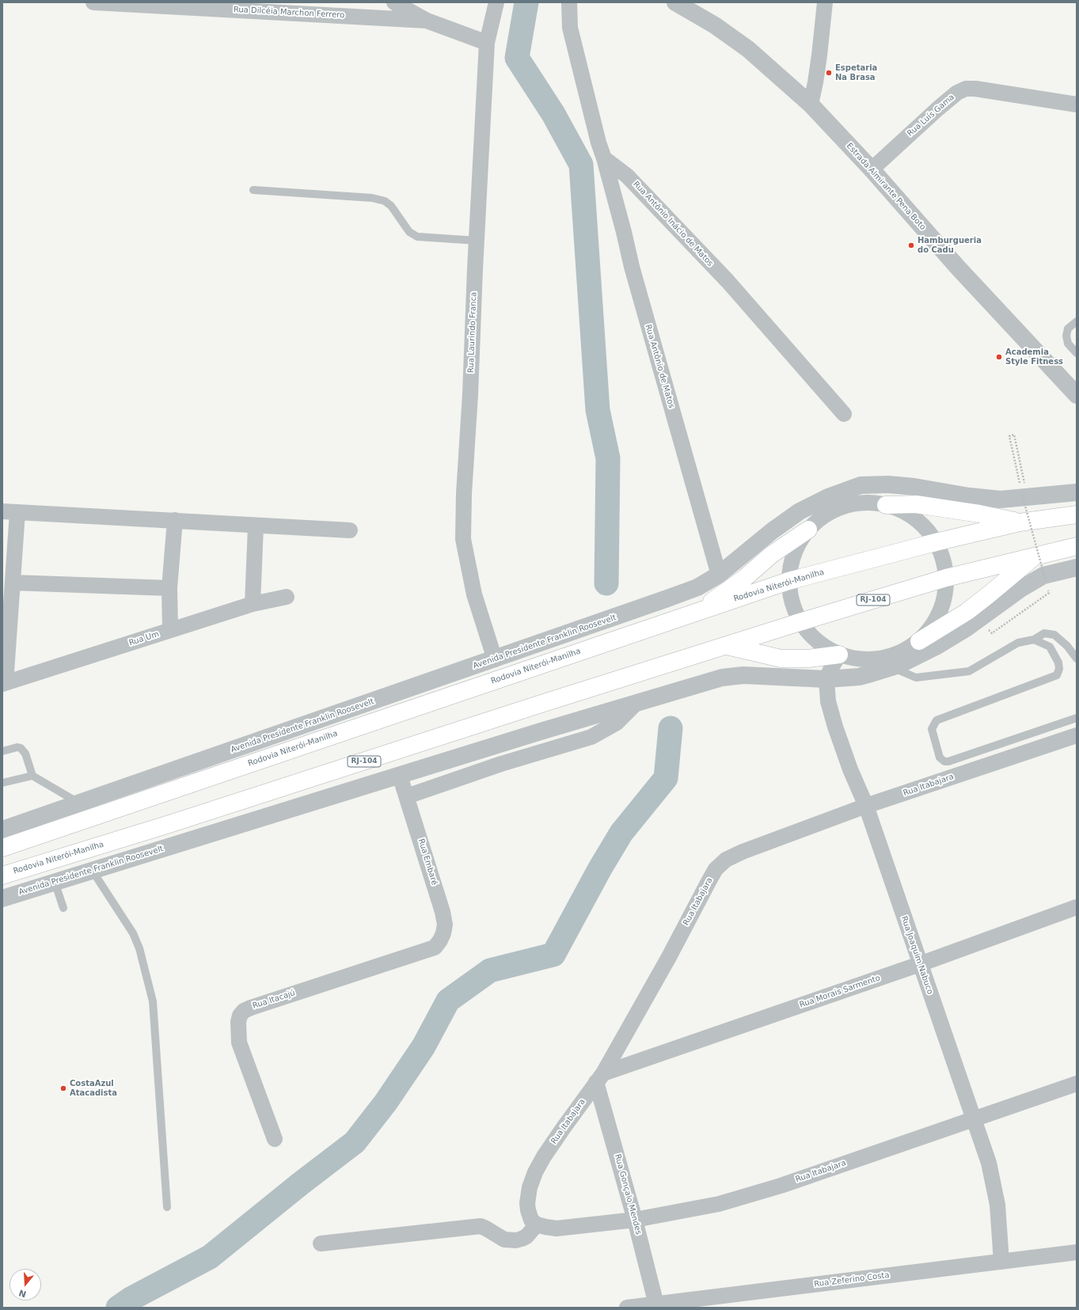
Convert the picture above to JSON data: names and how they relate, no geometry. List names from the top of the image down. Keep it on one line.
{"streets":{"highway":["Rodovia Niterói-Manilha","RJ-104"],"street":["Rua Dilcéia Marchon Ferrero","Rua Luís Gama","Estrada Almirante Pena Boto","Rua Antônio Inácio de Matos","Rua Laurindo Franca","Rua Antônio de Matos","Rua Um","Avenida Presidente Franklin Roosevelt","Rua Itabajara","Rua Embaré","Rua Joaquim Nabuco","Rua Morais Sarmento","Rua Itacajú","Rua Gonçalo Mendes","Rua Zeferino Costa"]},"crossings":[["Rua Luís Gama","Estrada Almirante Pena Boto"],["Rua Antônio Inácio de Matos","Rua Antônio de Matos"],["Rua Laurindo Franca","Avenida Presidente Franklin Roosevelt"],["Rua Antônio de Matos","Avenida Presidente Franklin Roosevelt"],["Avenida Presidente Franklin Roosevelt","Rua Embaré"],["Avenida Presidente Franklin Roosevelt","Rua Joaquim Nabuco"],["Rua Itabajara","Rua Joaquim Nabuco"],["Rua Itabajara","Rua Morais Sarmento"],["Rua Itabajara","Rua Gonçalo Mendes"],["Rua Embaré","Rua Itacajú"],["Rua Joaquim Nabuco","Rua Morais Sarmento"],["Rua Joaquim Nabuco","Rua Zeferino Costa"],["Rua Morais Sarmento","Rua Gonçalo Mendes"],["Rua Gonçalo Mendes","Rua Zeferino Costa"]],"places":["Espetaria Na Brasa","Hamburgueria do Cadu","Academia Style Fitness","CostaAzul Atacadista"],"north":"bottom"}
